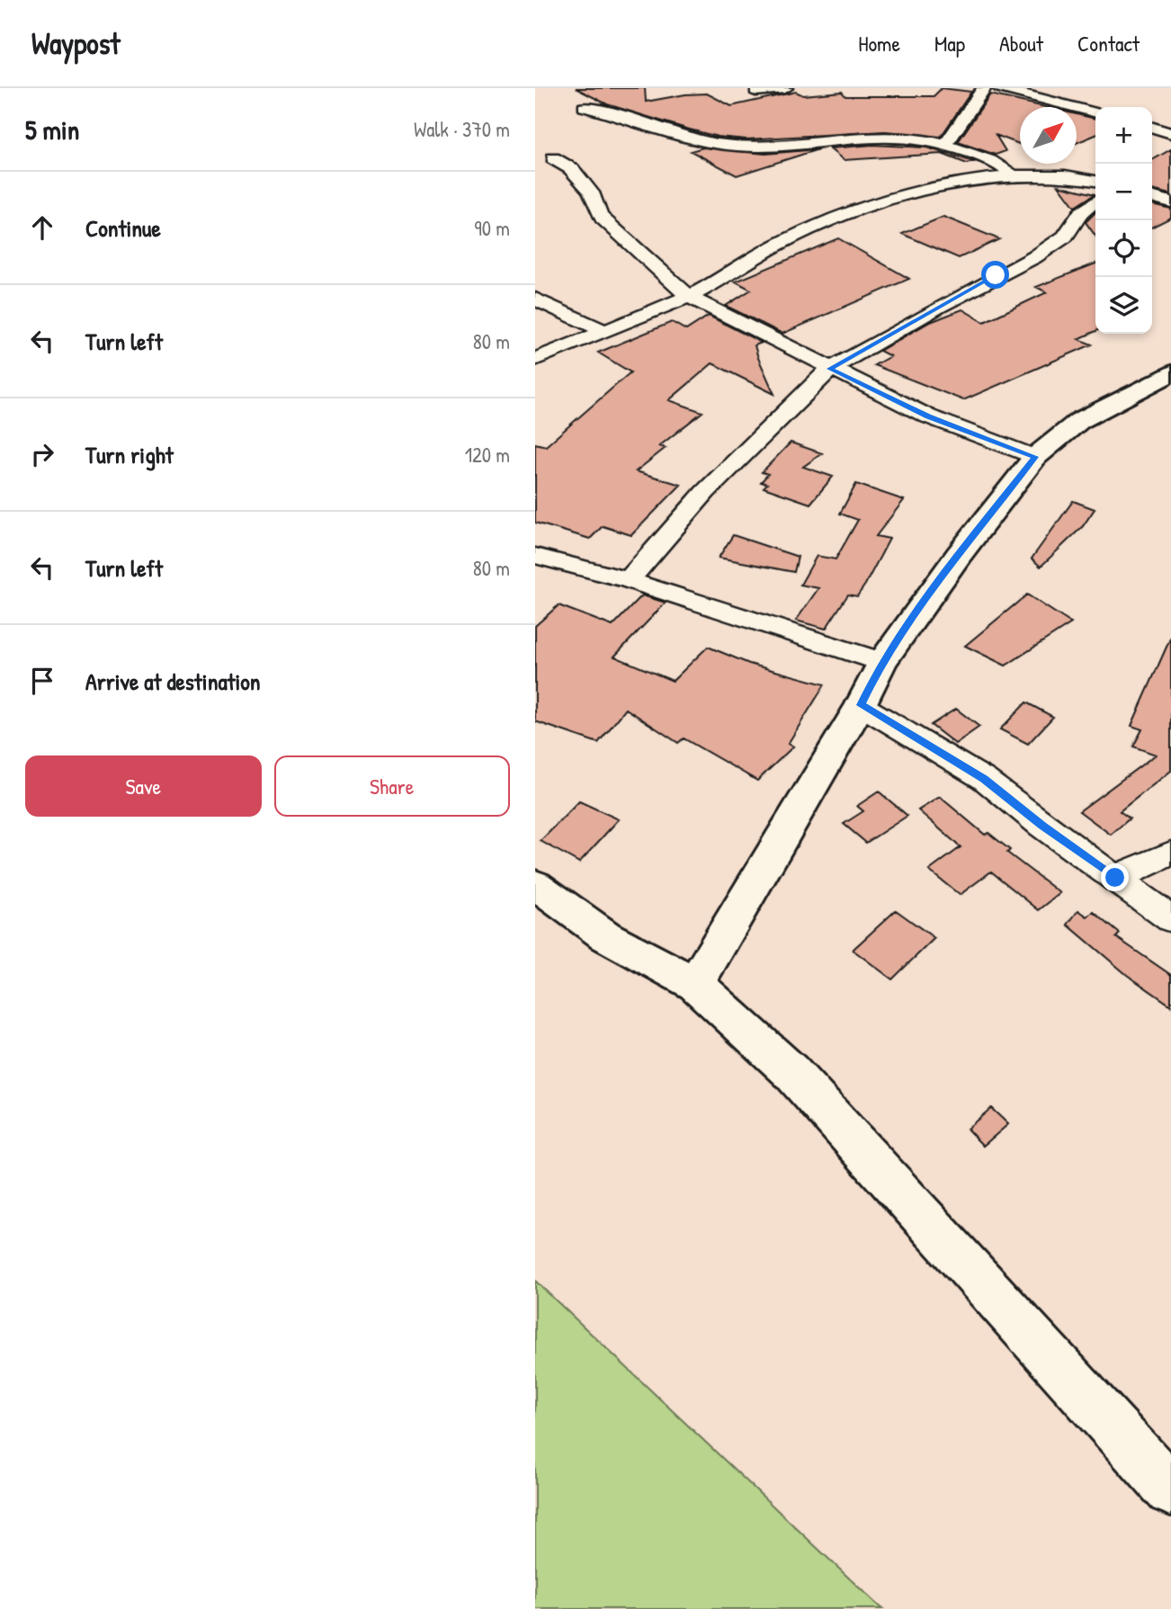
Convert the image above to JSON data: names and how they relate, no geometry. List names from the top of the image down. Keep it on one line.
{"north":"top right","page":{"header":"Waypost","nav":["Home","Map","About","Contact"],"heading":["5 min","Walk · 370 m"],"map_buttons":["+","−"],"list":[["Continue","90 m"],["Turn left","80 m"],["Turn right","120 m"],["Turn left","80 m"],"Arrive at destination"],"buttons":["Save","Share"]}}
